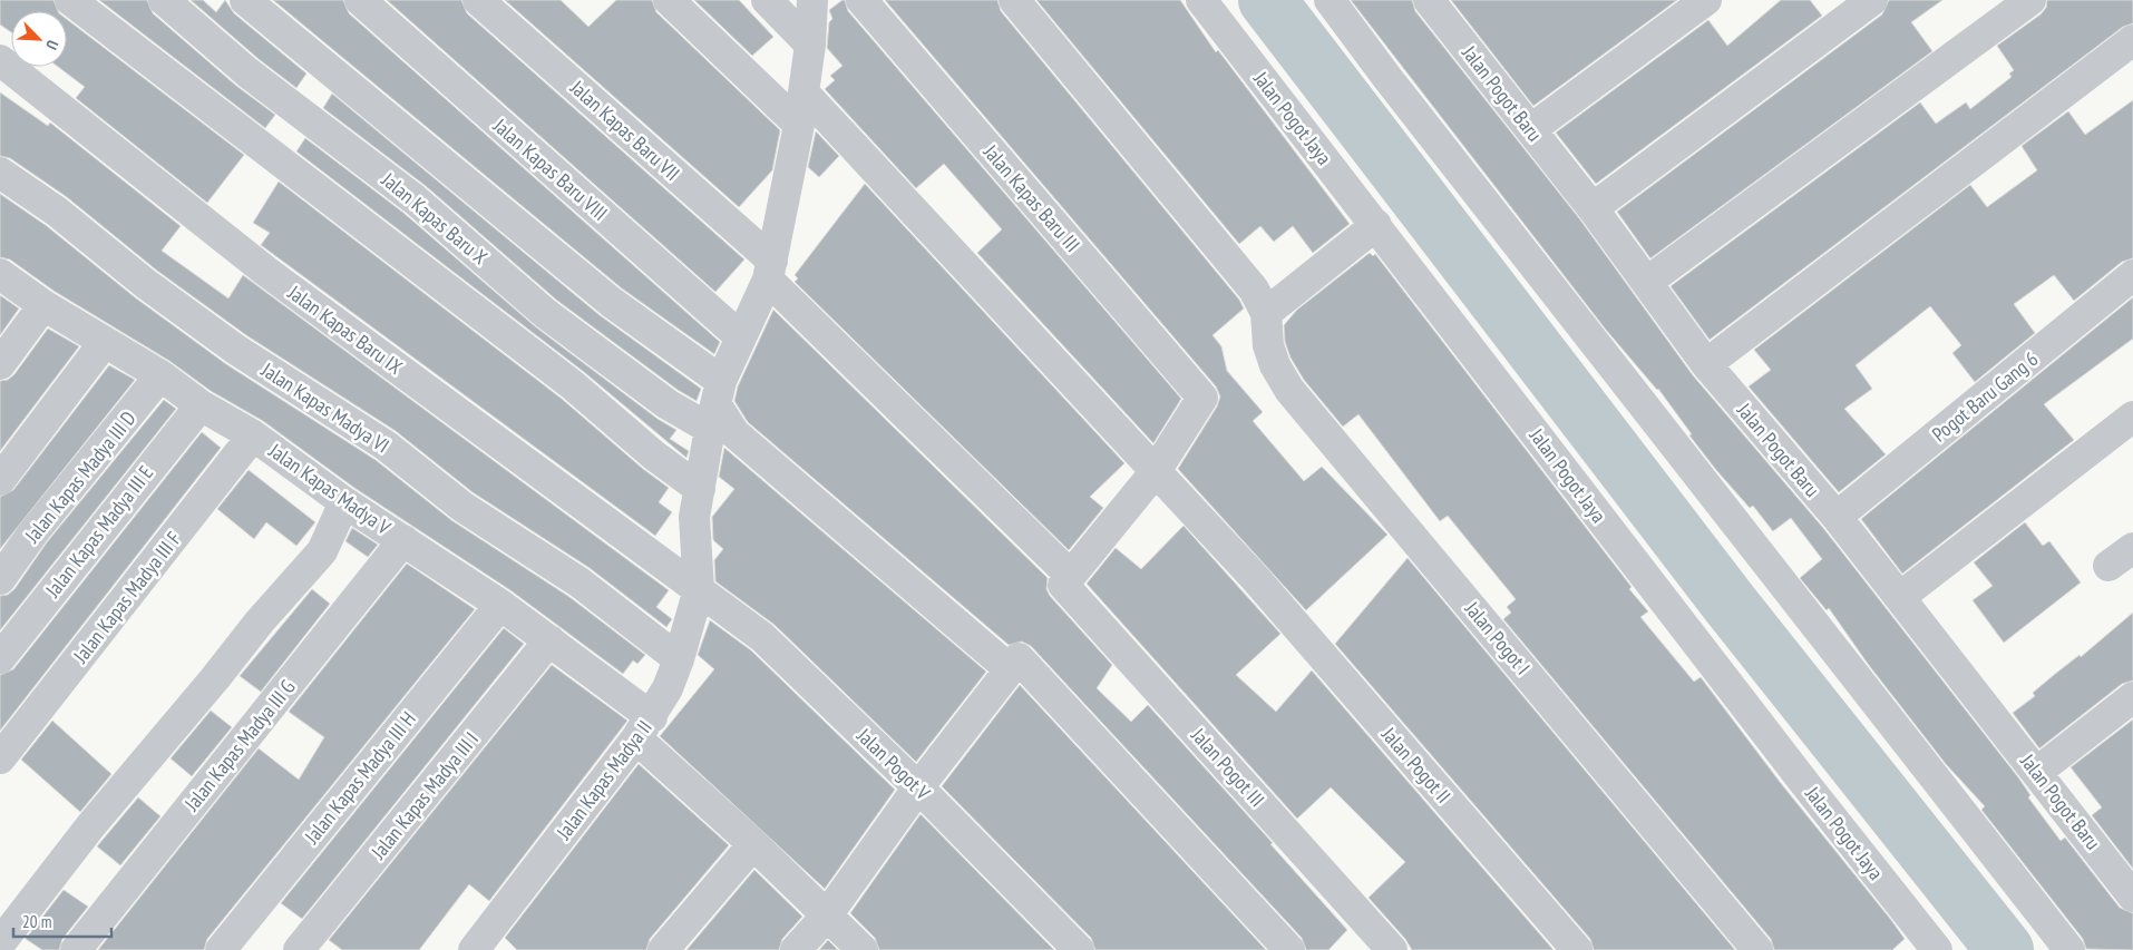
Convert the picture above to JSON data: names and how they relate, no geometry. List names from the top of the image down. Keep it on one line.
{"streets":{"street":["Jalan Pogot Baru","Jalan Pogot Jaya","Jalan Kapas Baru VII","Jalan Kapas Baru VIII","Jalan Kapas Baru III","Jalan Kapas Baru X","Jalan Kapas Baru IX","Pogot Baru Gang 6","Jalan Kapas Madya VI","Jalan Kapas Madya III D","Jalan Kapas Madya V","Jalan Kapas Madya III E","Jalan Kapas Madya III F","Jalan Pogot I","Jalan Kapas Madya III G","Jalan Pogot V","Jalan Pogot II","Jalan Pogot III","Jalan Kapas Madya III H","Jalan Kapas Madya II","Jalan Kapas Madya III I"]},"crossings":[["Jalan Pogot Baru","Pogot Baru Gang 6"],["Jalan Kapas Baru VII","Jalan Pogot III"],["Jalan Kapas Baru III","Jalan Pogot II"],["Jalan Kapas Baru IX","Jalan Pogot V"],["Jalan Kapas Baru IX","Jalan Kapas Madya II"],["Jalan Kapas Madya VI","Jalan Kapas Madya II"],["Jalan Kapas Madya III D","Jalan Kapas Madya V"],["Jalan Kapas Madya V","Jalan Kapas Madya III E"],["Jalan Kapas Madya V","Jalan Kapas Madya III F"],["Jalan Kapas Madya V","Jalan Kapas Madya III G"],["Jalan Kapas Madya V","Jalan Kapas Madya III H"],["Jalan Kapas Madya V","Jalan Kapas Madya II"],["Jalan Kapas Madya V","Jalan Kapas Madya III I"],["Jalan Pogot V","Jalan Kapas Madya II"]],"scale_bar":"20 m","north":"bottom right"}
